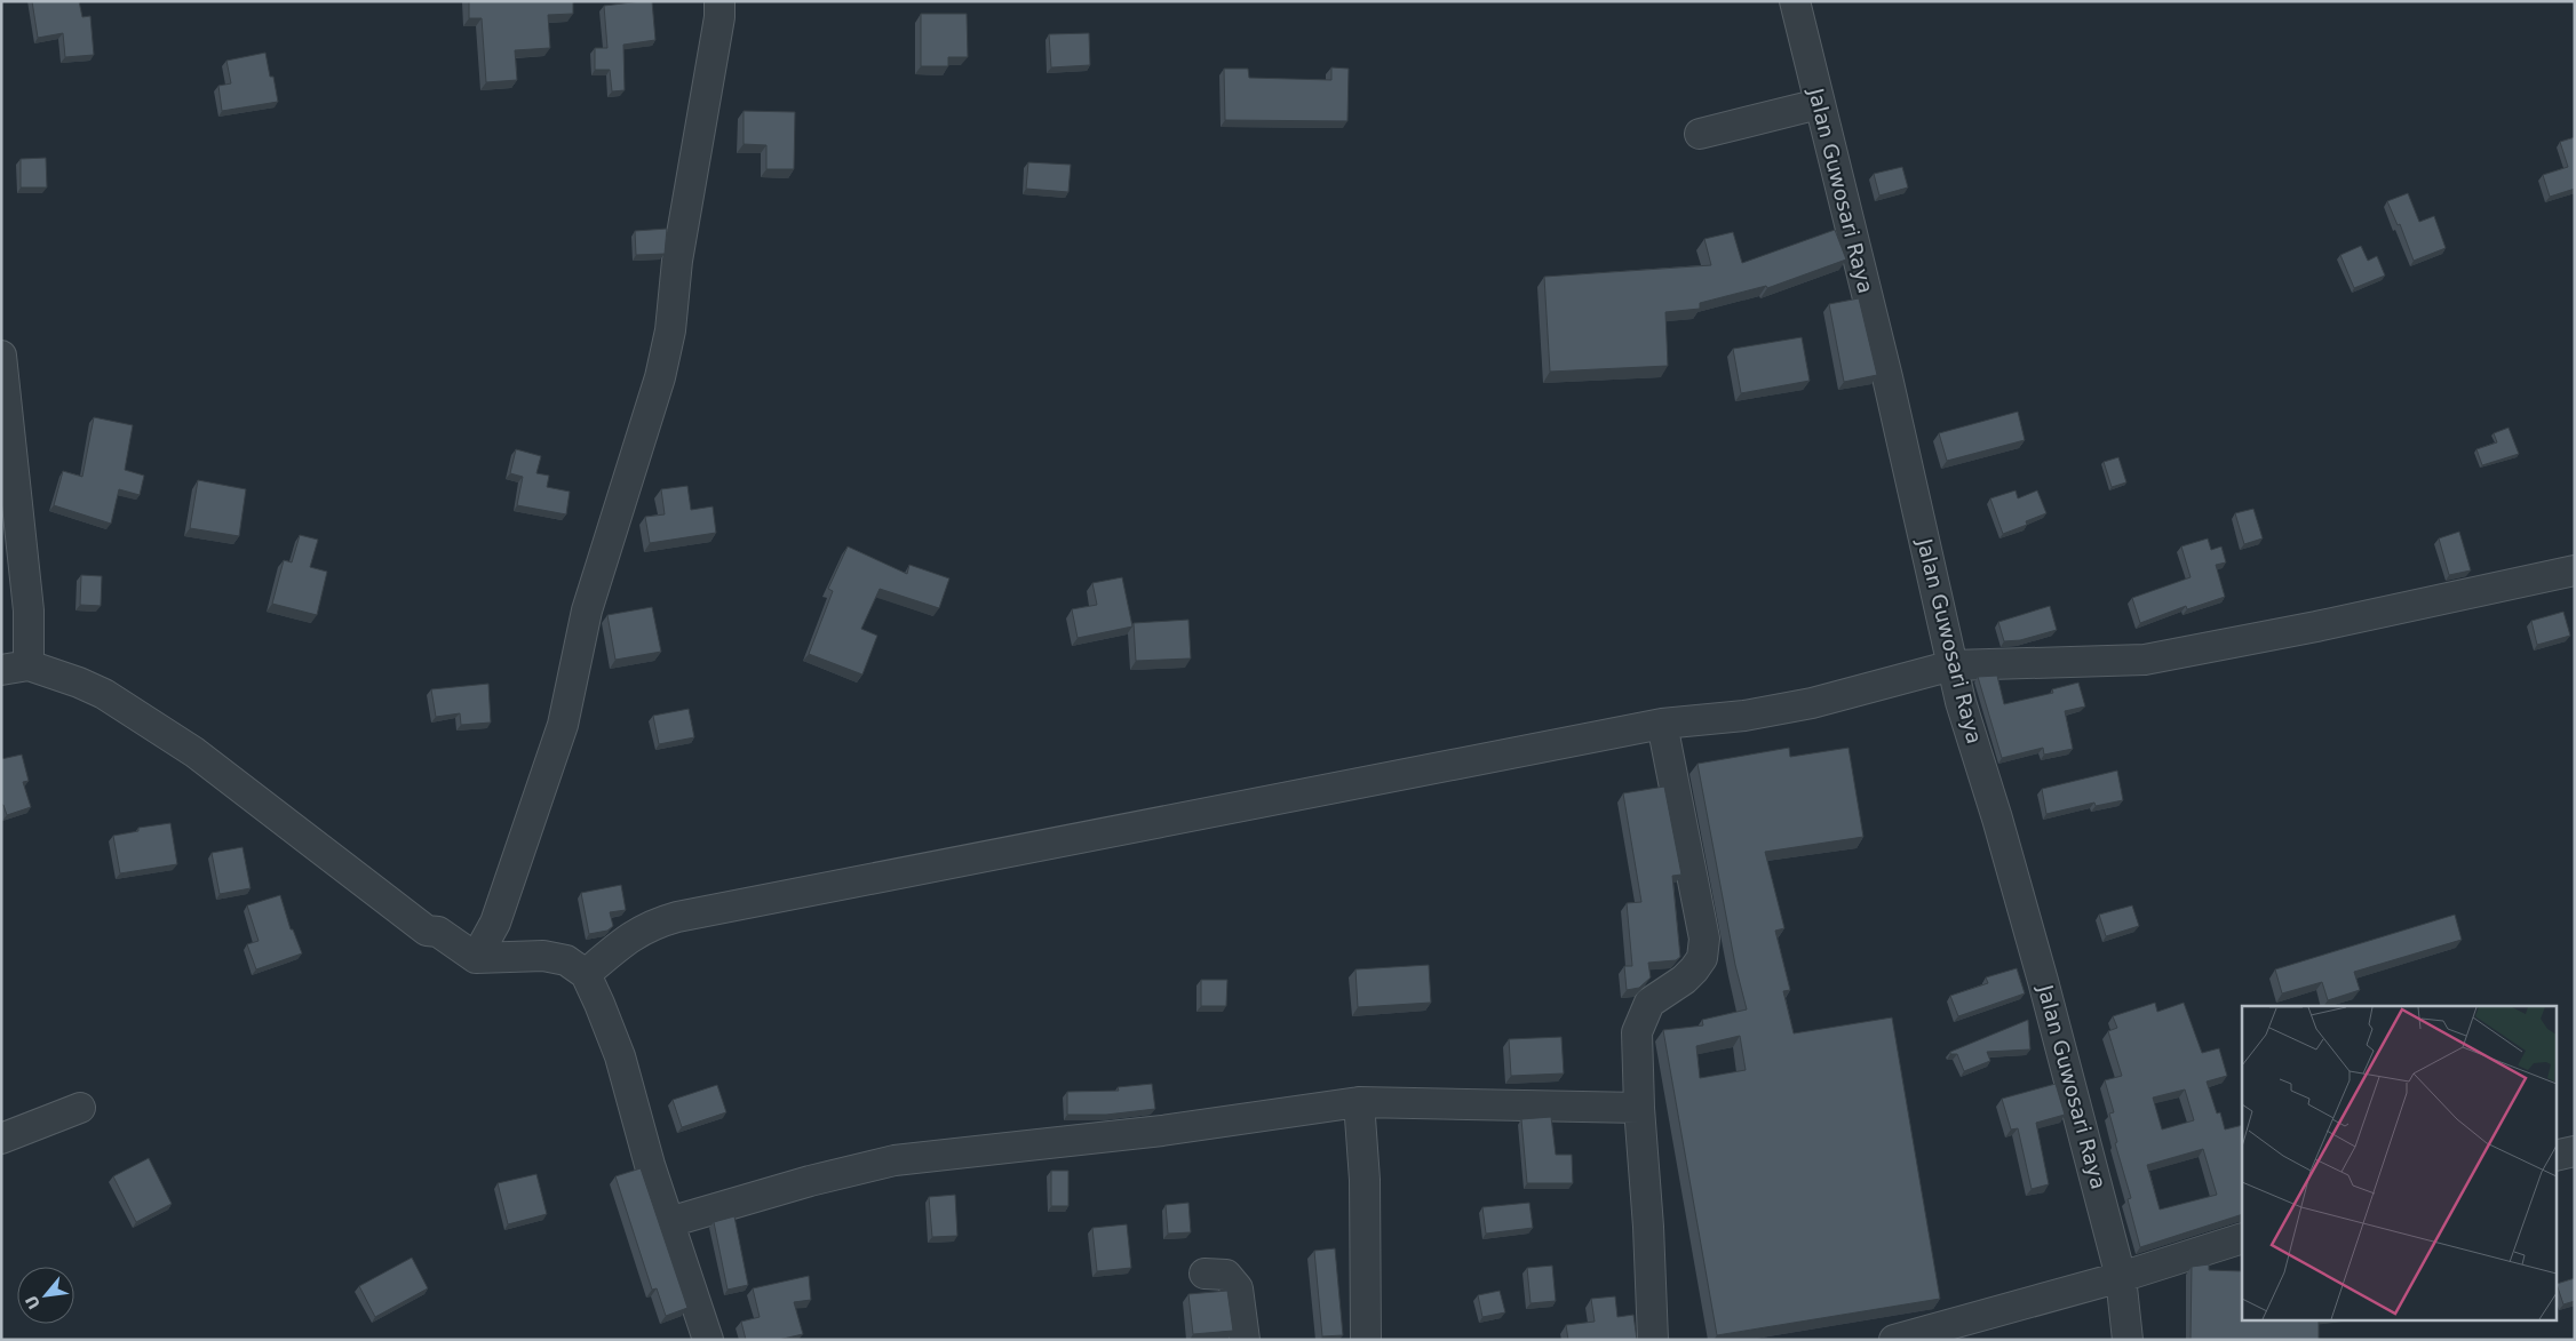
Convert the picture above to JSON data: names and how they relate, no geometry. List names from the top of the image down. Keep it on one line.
{"streets":{"street":["Jalan Guwosari Raya"]},"north":"bottom left"}
